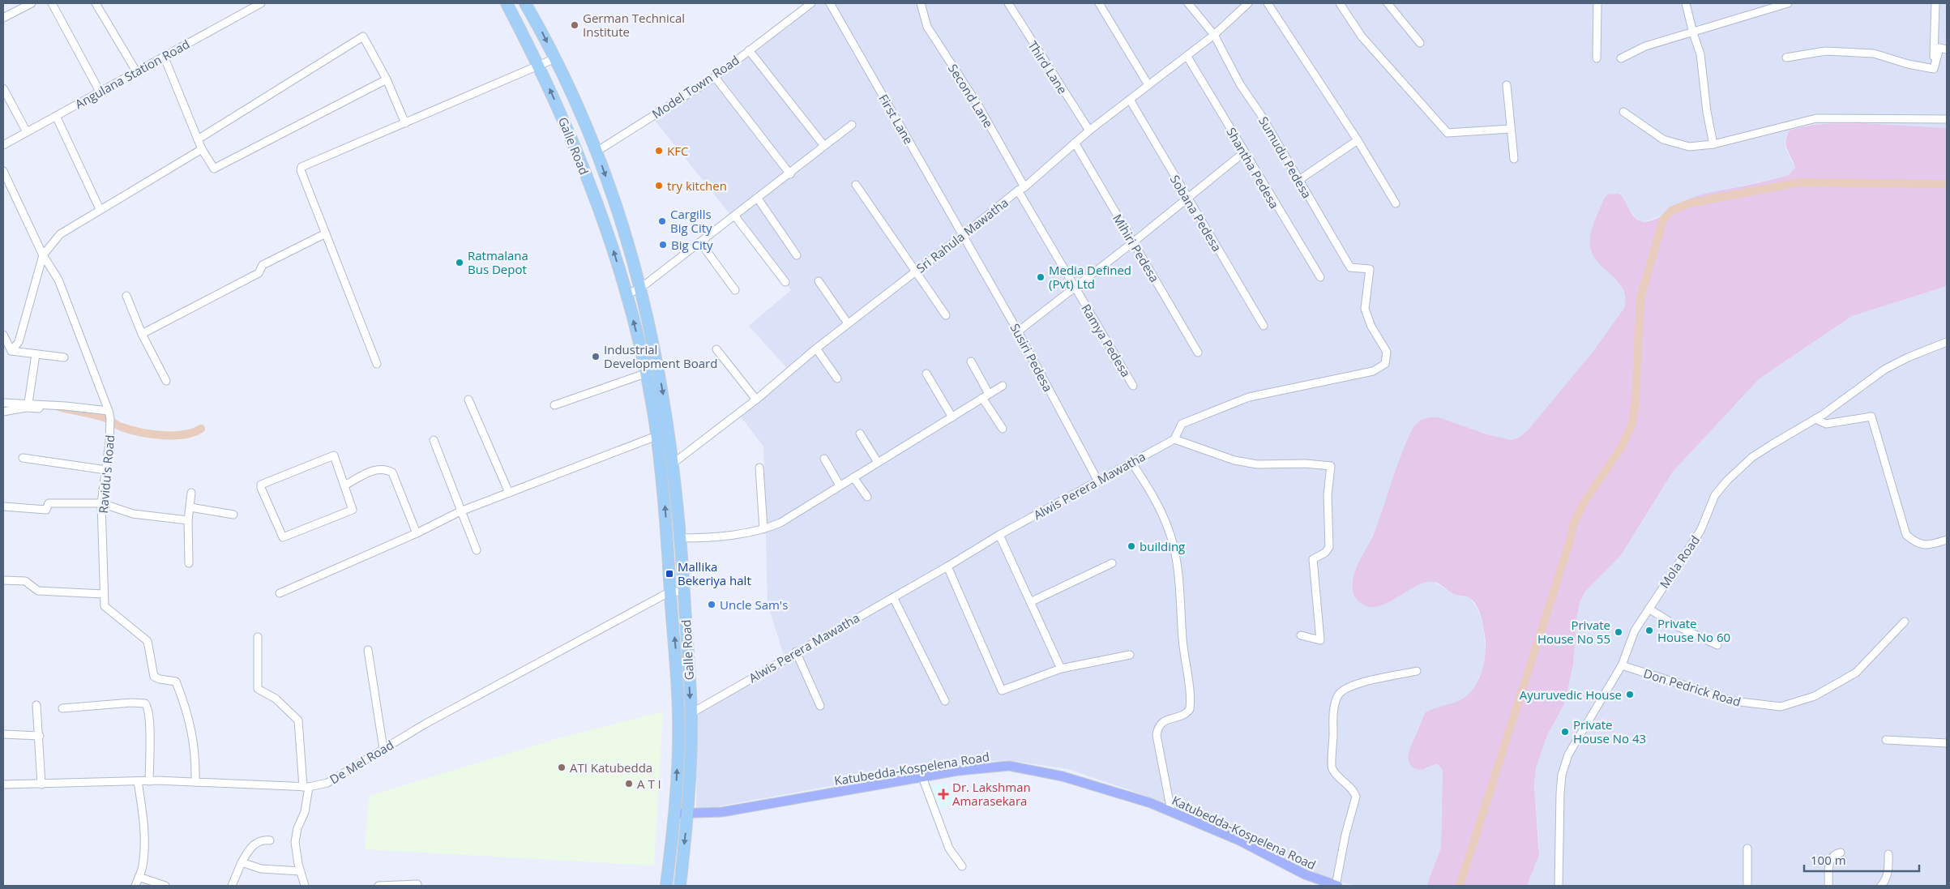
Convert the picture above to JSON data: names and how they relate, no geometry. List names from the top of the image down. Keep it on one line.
{"streets":{"highway":["Galle Road"],"main road":["Katubedda-Kospelena Road"],"street":["Third Lane","Angulana Station Road","Model Town Road","Second Lane","First Lane","Sumudu Pedesa","Shantha Pedesa","Sobana Pedesa","Sri Rahula Mawatha","Mihiri Pedesa","Ramya Pedesa","Susiri Pedesa","Ravidu's Road","Alwis Perera Mawatha","Mola Road","Don Pedrick Road","De Mel Road"]},"crossings":[["Third Lane","Sri Rahula Mawatha"],["Model Town Road","Galle Road"],["Second Lane","Sri Rahula Mawatha"],["Second Lane","Ramya Pedesa"],["First Lane","Sri Rahula Mawatha"],["First Lane","Susiri Pedesa"],["Galle Road","Sri Rahula Mawatha"],["Galle Road","Alwis Perera Mawatha"],["Galle Road","De Mel Road"],["Galle Road","Katubedda-Kospelena Road"],["Sumudu Pedesa","Sri Rahula Mawatha"],["Sumudu Pedesa","Alwis Perera Mawatha"],["Shantha Pedesa","Sri Rahula Mawatha"],["Sobana Pedesa","Sri Rahula Mawatha"],["Sri Rahula Mawatha","Mihiri Pedesa"],["Sri Rahula Mawatha","Ramya Pedesa"],["Sri Rahula Mawatha","Susiri Pedesa"],["Susiri Pedesa","Alwis Perera Mawatha"],["Ravidu's Road","De Mel Road"],["Mola Road","Don Pedrick Road"]],"places":{"other":["German Technical Institute","KFC","try kitchen","Cargills Big City","Big City","Ratmalana Bus Depot","Media Defined (Pvt) Ltd","Industrial Development Board","building","Uncle Sam's","Private House No 60","Private House No 55","Ayuruvedic House","Private House No 43","ATI Katubedda","A T I"],"transit":["Mallika Bekeriya halt"],"health":["Dr. Lakshman Amarasekara"]},"scale_bar":"100 m"}
